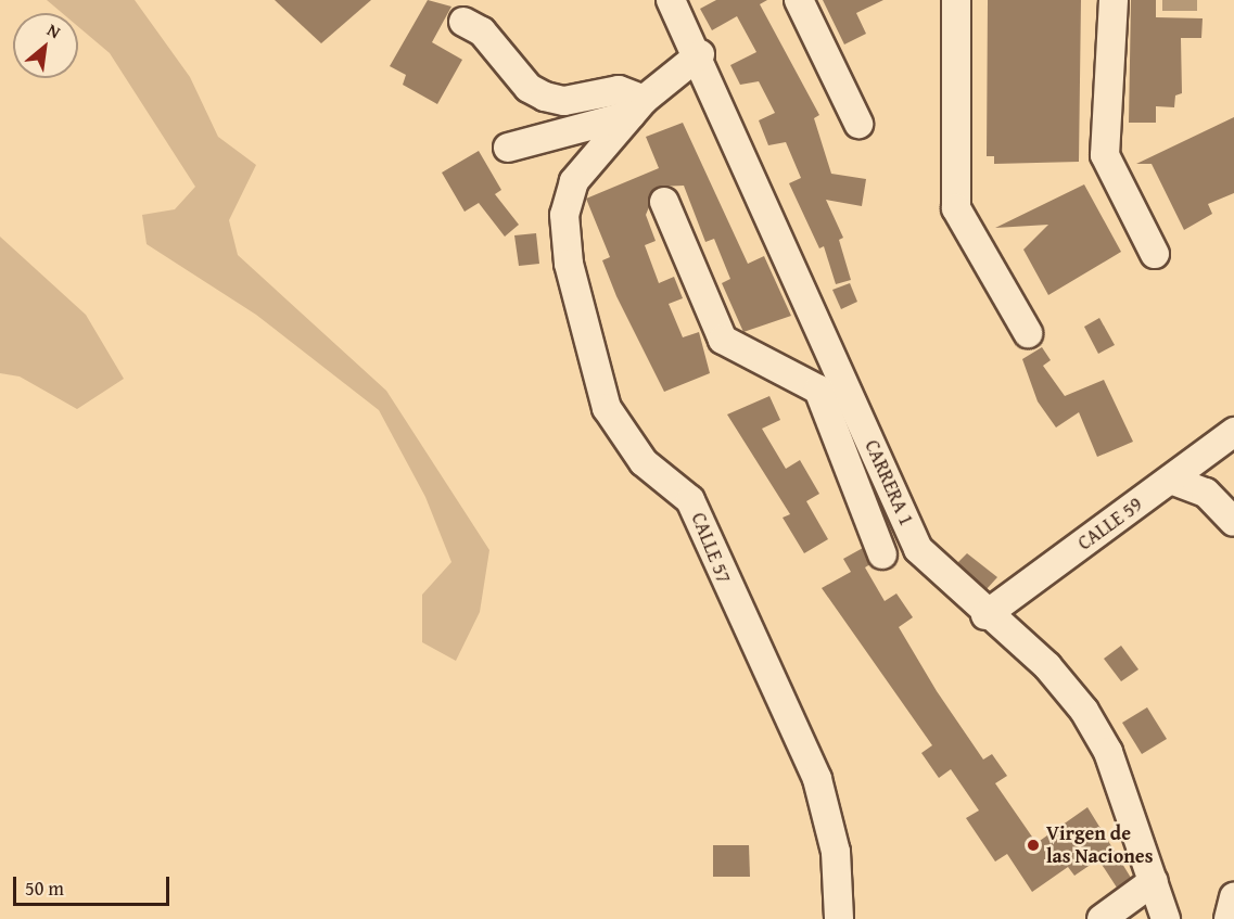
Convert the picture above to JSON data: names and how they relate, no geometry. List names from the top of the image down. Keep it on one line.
{"streets":{"street":["CARRERA 1","CALLE 59","CALLE 57"]},"crossings":[["CARRERA 1","CALLE 59"],["CARRERA 1","CALLE 57"]],"places":["Virgen de las Naciones"],"scale_bar":"50 m","north":"top right"}
